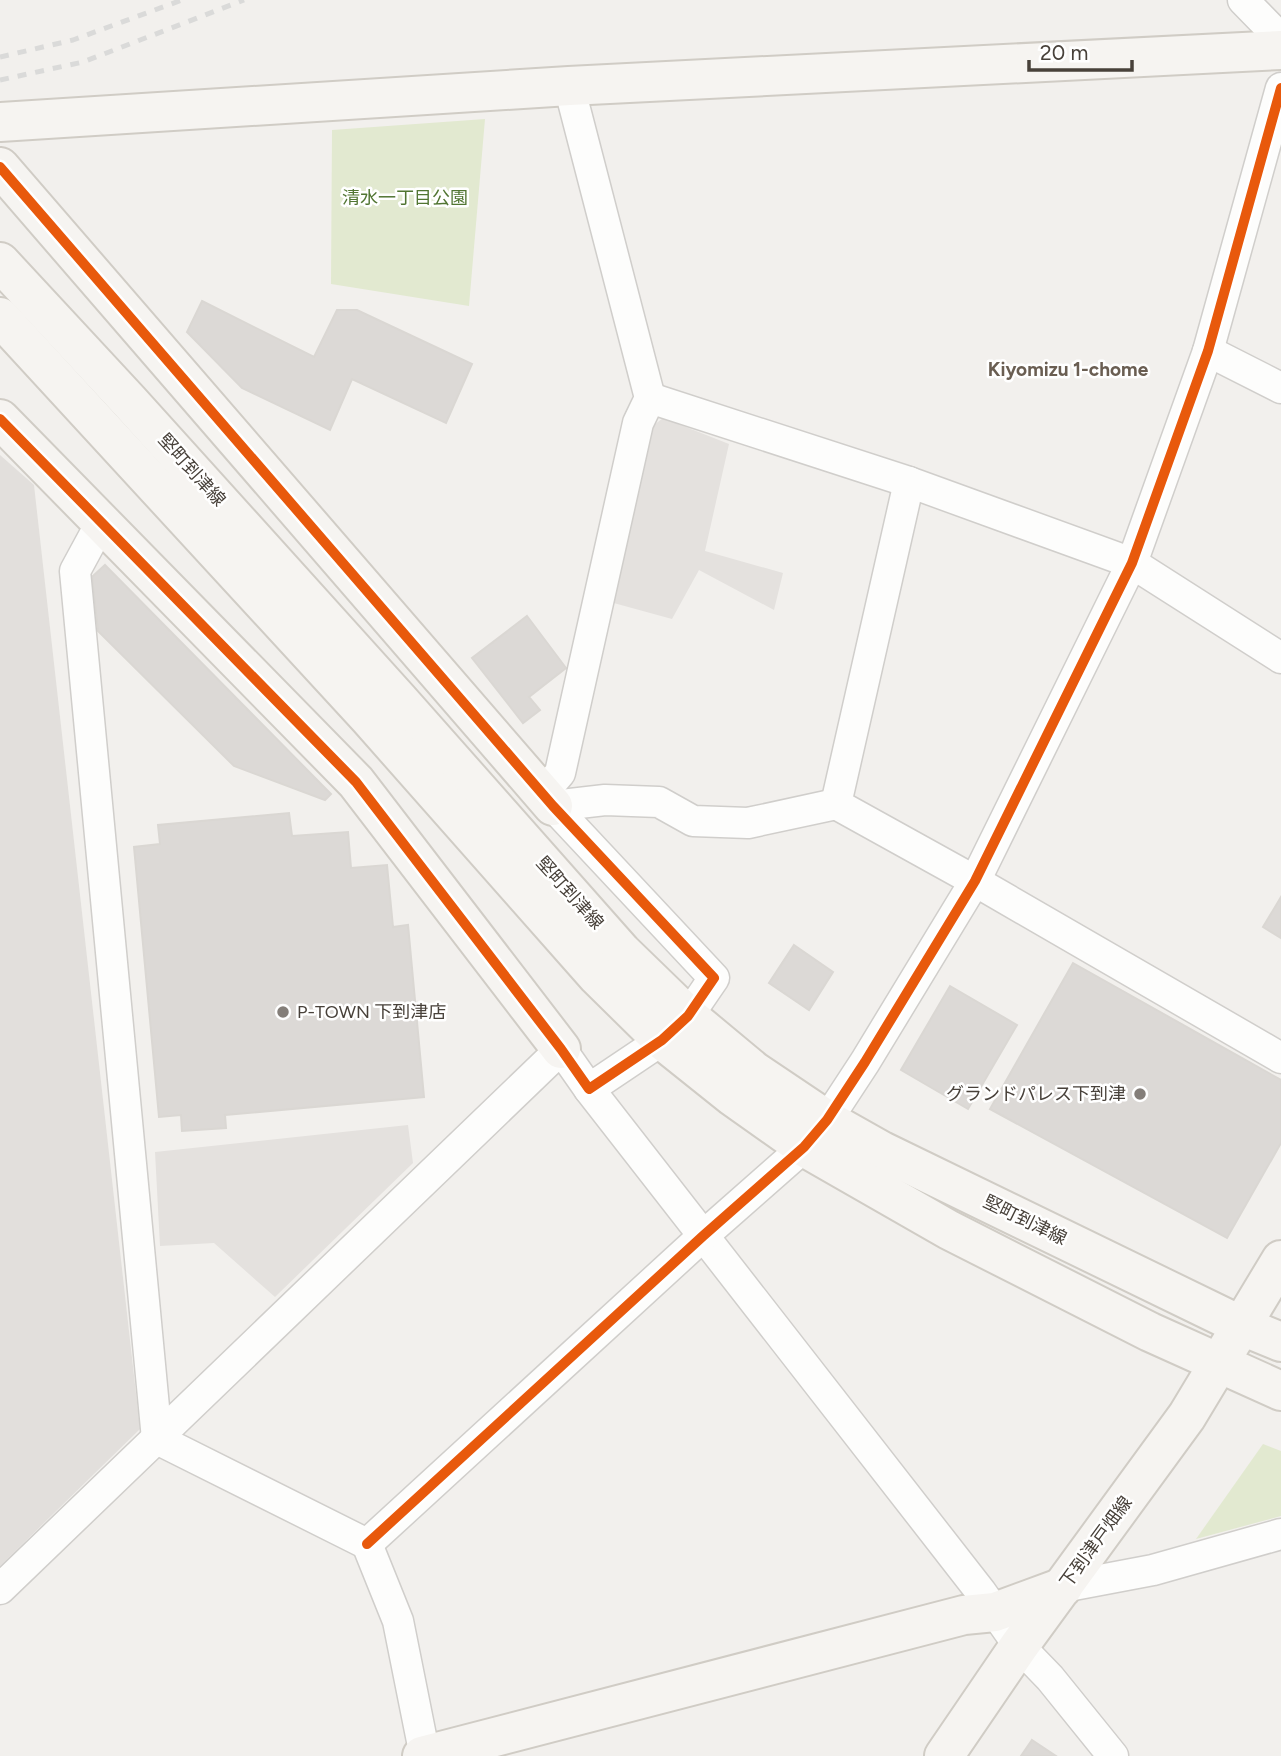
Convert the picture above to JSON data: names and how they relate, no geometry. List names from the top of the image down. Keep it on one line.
{"streets":{"street":["堅町到津線","下到津戸畑線"]},"crossings":[["堅町到津線","下到津戸畑線"]],"districts":["Kiyomizu 1-chome"],"parks":["清水一丁目公園"],"places":["P-TOWN 下到津店","グランドパレス下到津"],"scale_bar":"20 m"}
